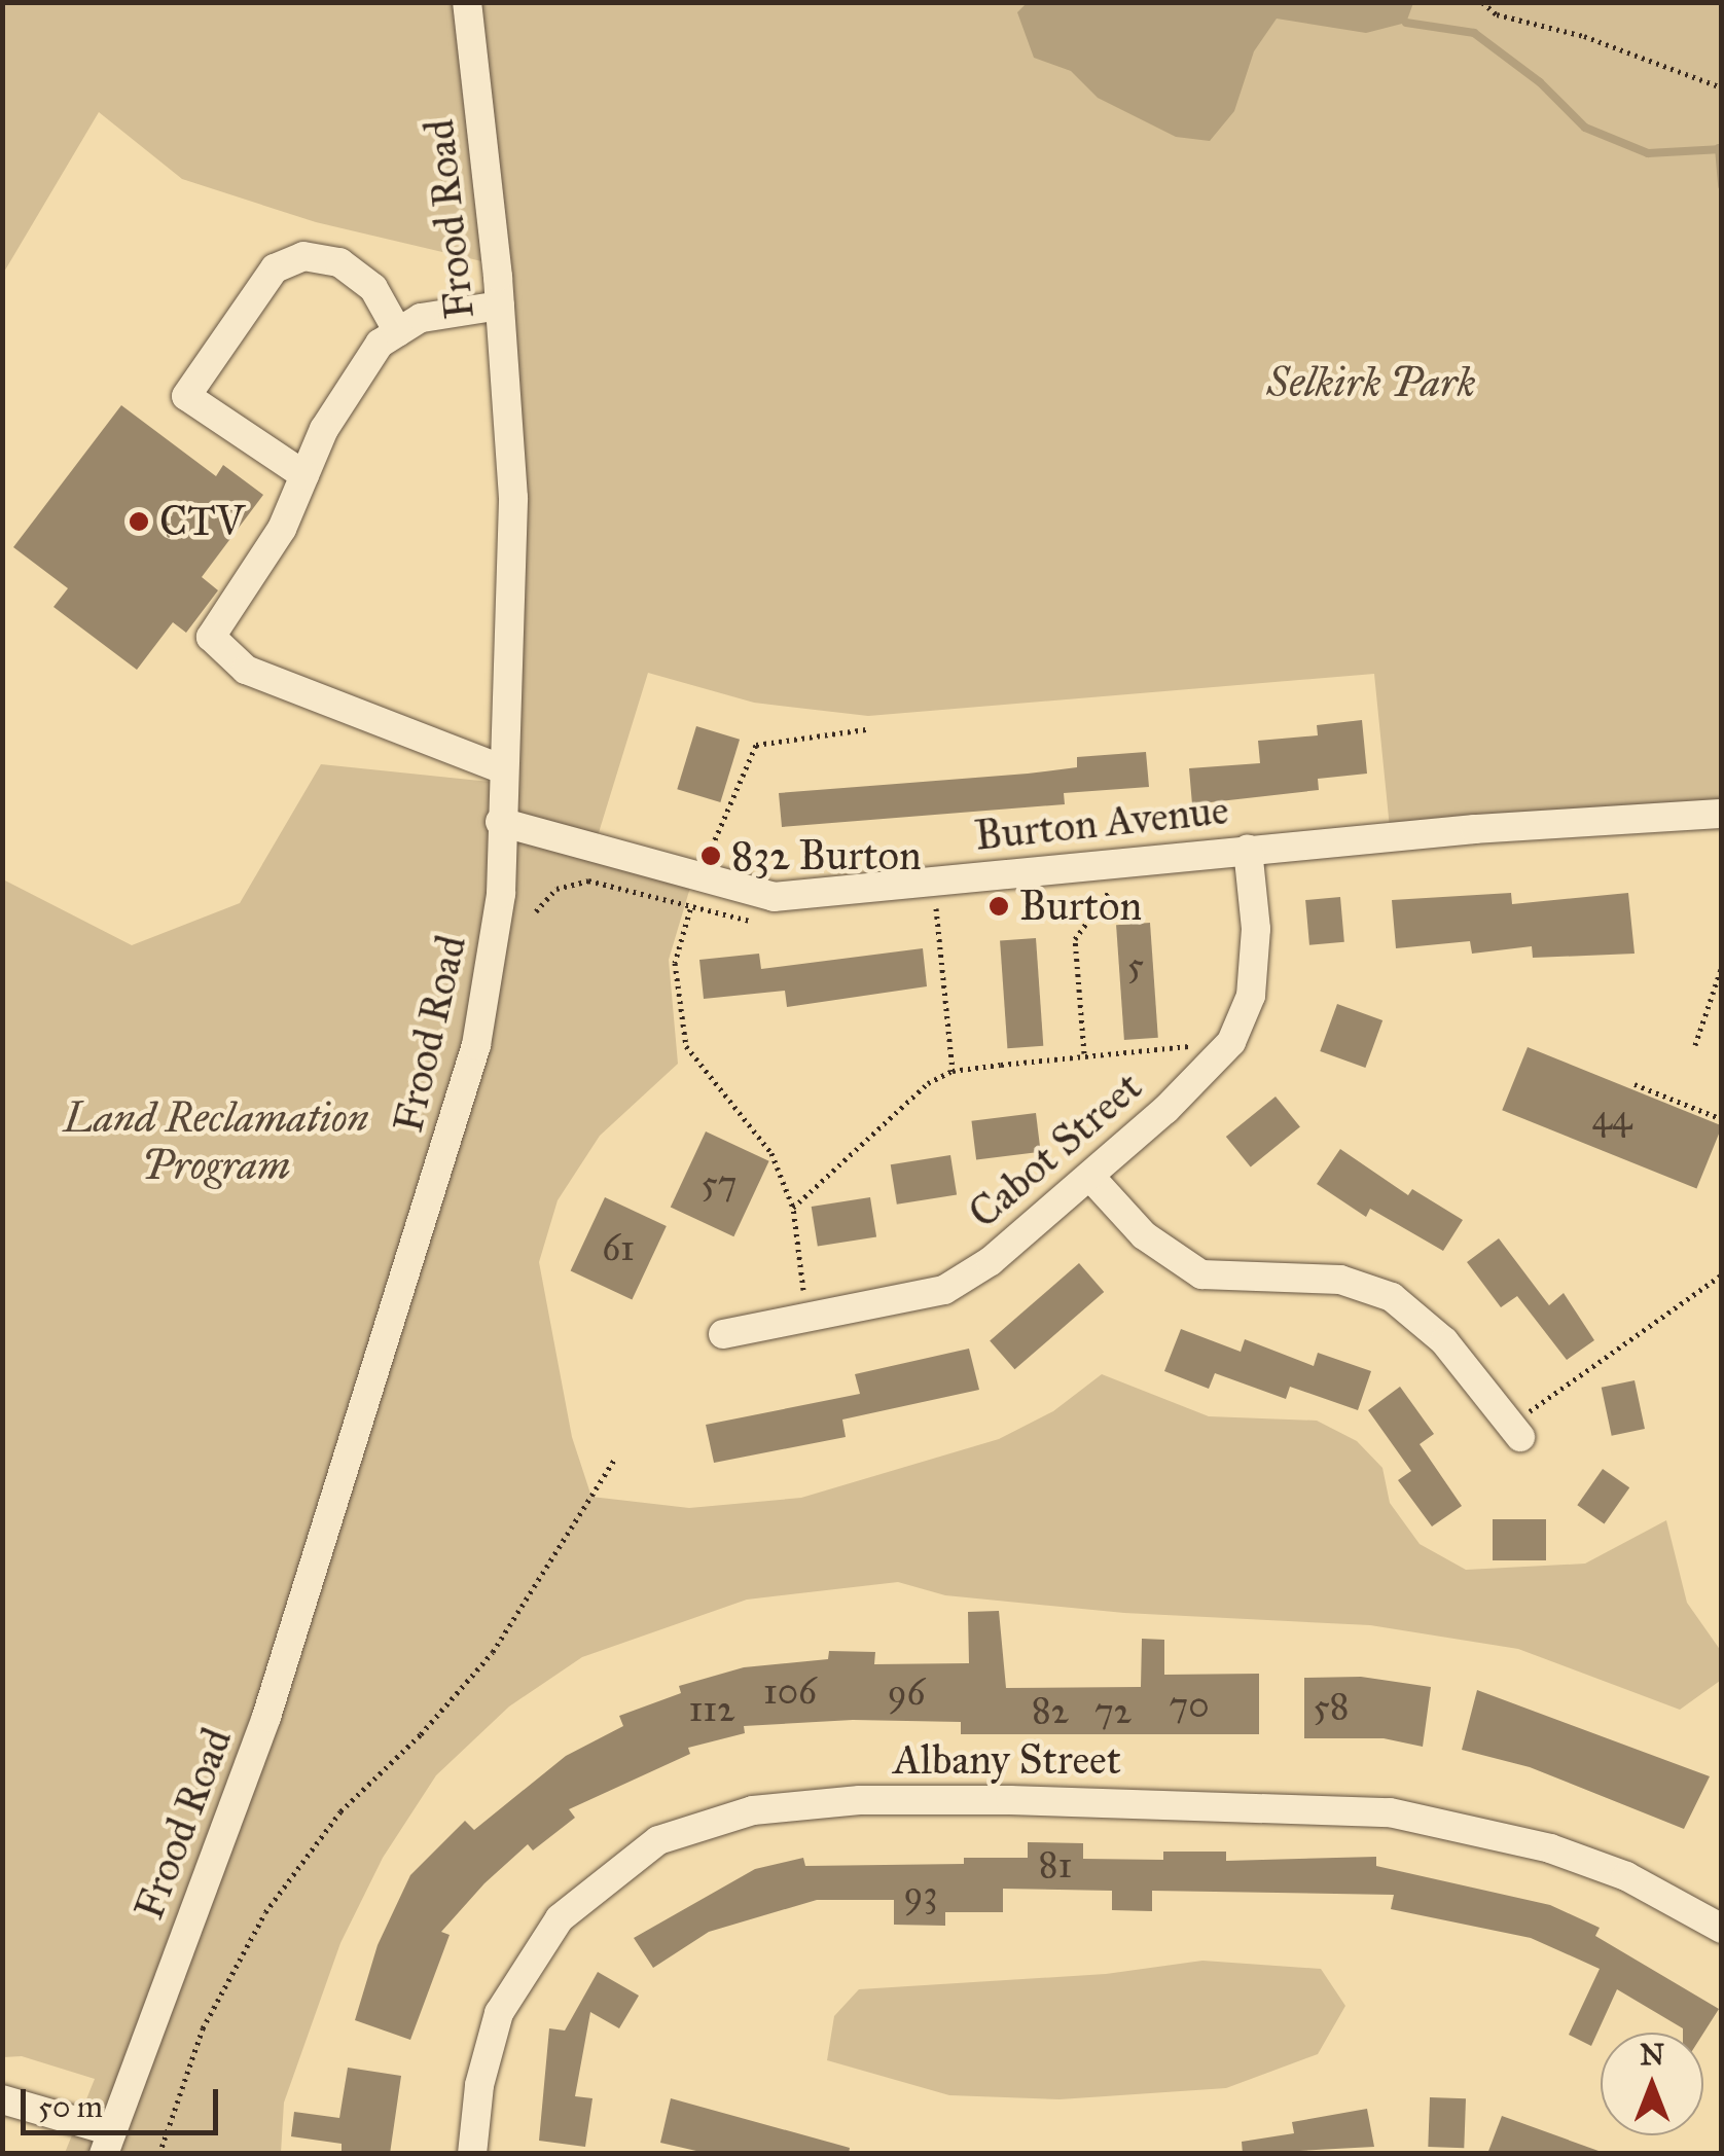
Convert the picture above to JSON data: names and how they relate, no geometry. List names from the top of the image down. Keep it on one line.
{"streets":{"street":["Frood Road","Burton Avenue","Cabot Street","Albany Street"]},"crossings":[["Frood Road","Burton Avenue"],["Burton Avenue","Cabot Street"]],"parks":["Selkirk Park","Land Reclamation Program"],"places":["CTV","832 Burton","Burton"],"house_numbers":["5","44","57","61","106","96","70","58","112","82","72","81","93"],"scale_bar":"50 m","north":"top"}
